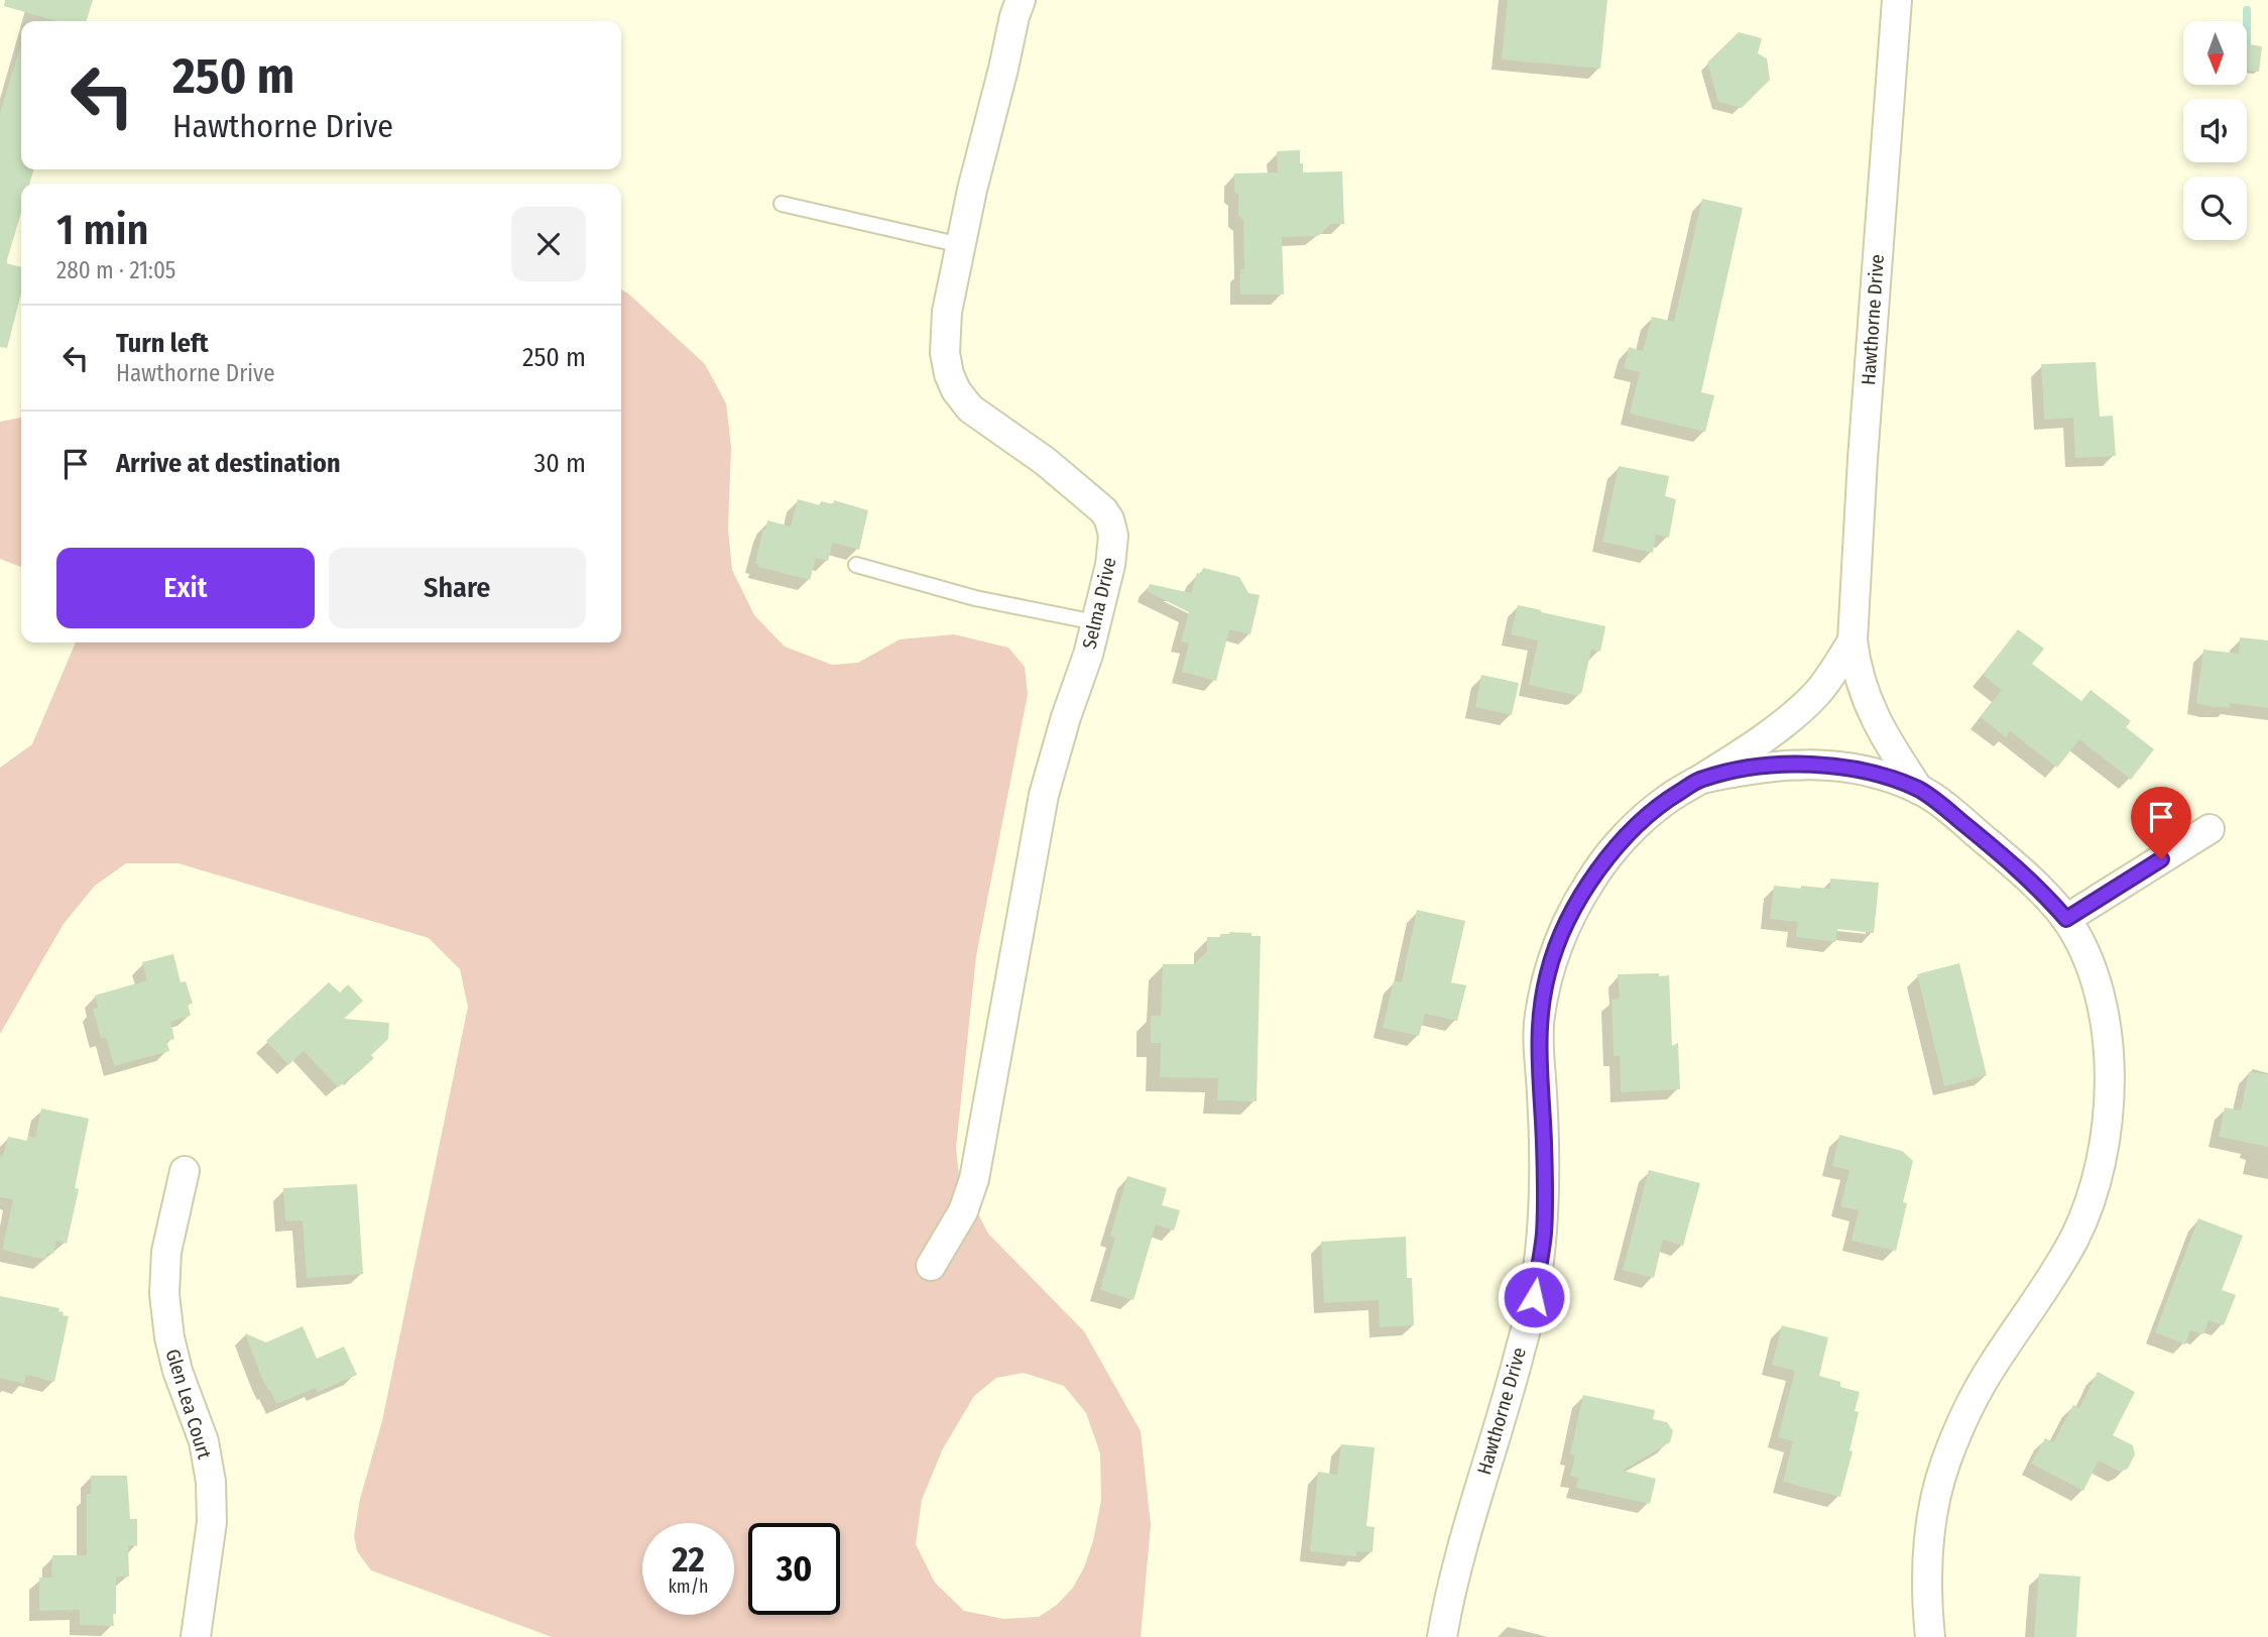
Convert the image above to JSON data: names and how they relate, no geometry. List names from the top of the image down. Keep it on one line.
{"streets":{"street":["Hawthorne Drive","Selma Drive","Glen Lea Court"]},"north":"bottom","page":{"turn":["250 m","Hawthorne Drive"],"heading":["1 min","280 m · 21:05"],"list":[{"name":"Turn left","note":"Hawthorne Drive","value":"250 m"},{"name":"Arrive at destination","value":"30 m"}],"buttons":["Exit","Share"],"speed":"22 km/h","limit":"30"}}
